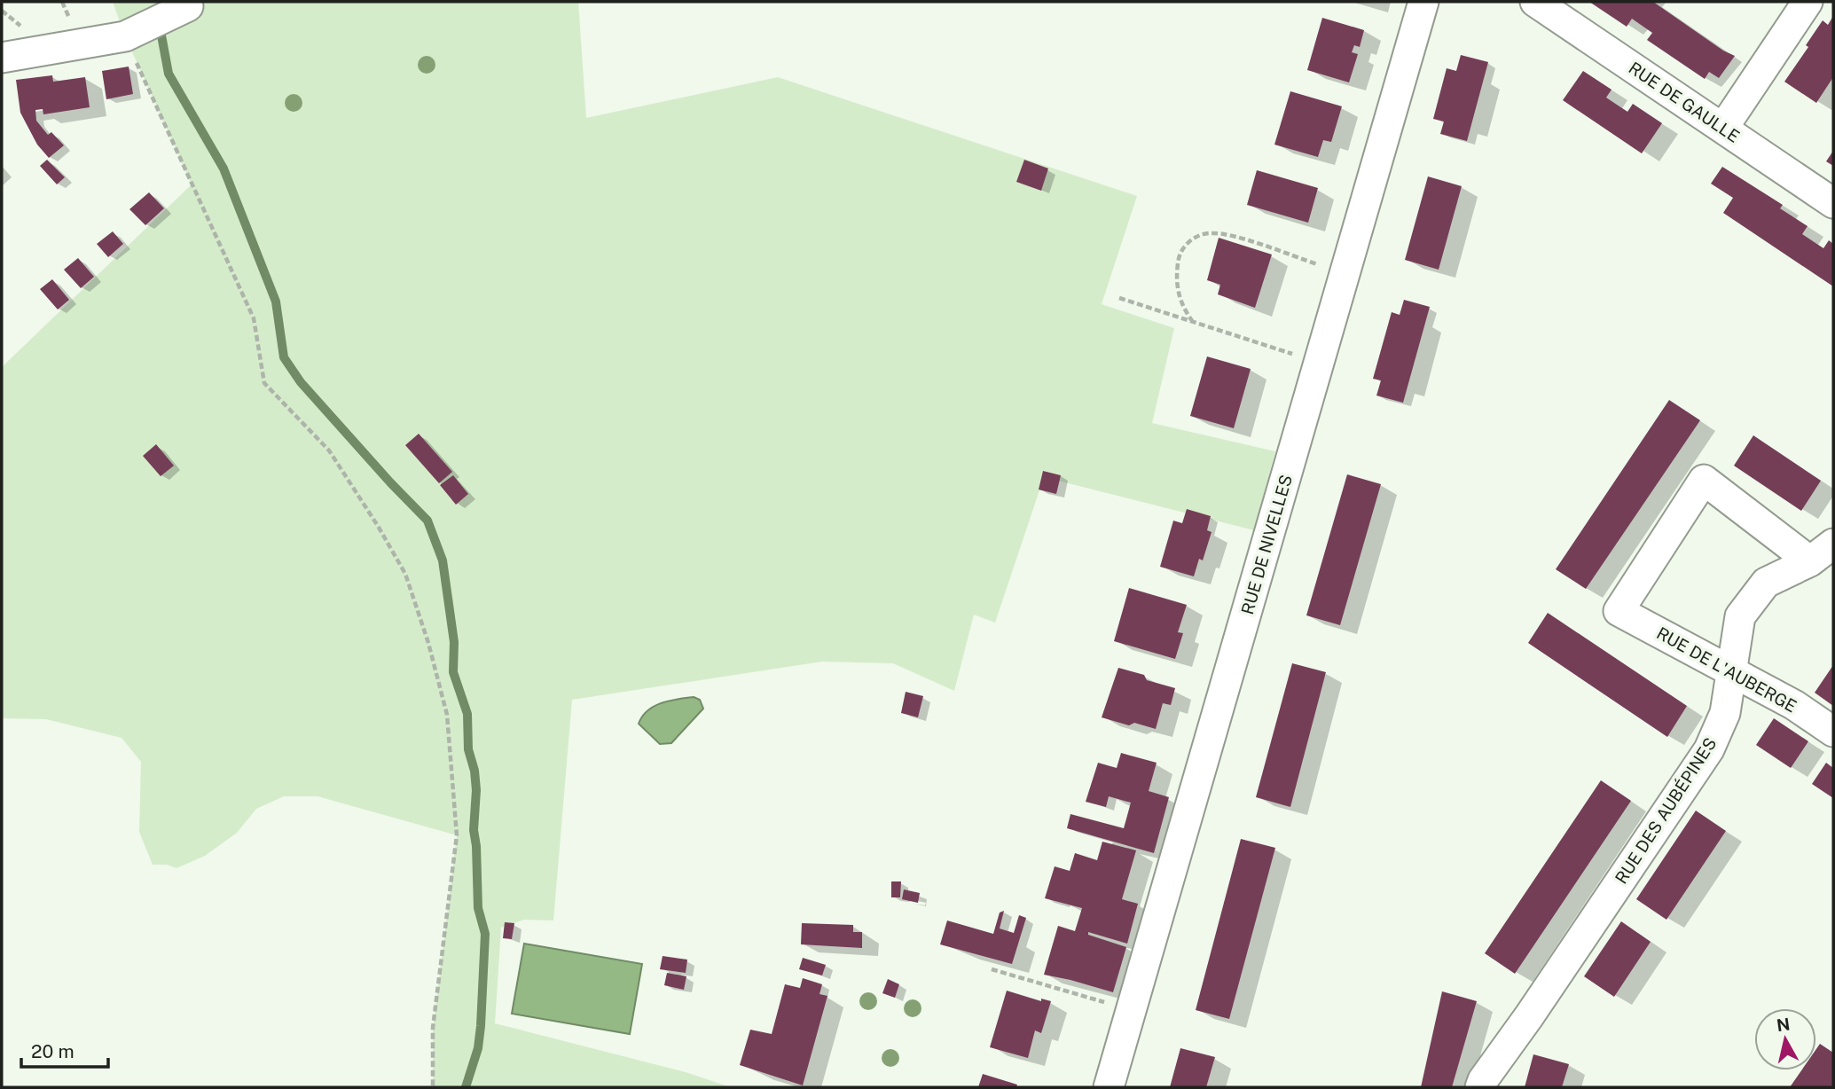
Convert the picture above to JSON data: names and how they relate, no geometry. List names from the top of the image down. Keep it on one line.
{"streets":{"street":["RUE DE GAULLE","RUE DE NIVELLES","RUE DE L'AUBERGE","RUE DES AUBÉPINES"]},"crossings":[["RUE DE L'AUBERGE","RUE DES AUBÉPINES"]],"scale_bar":"20 m","north":"top"}
